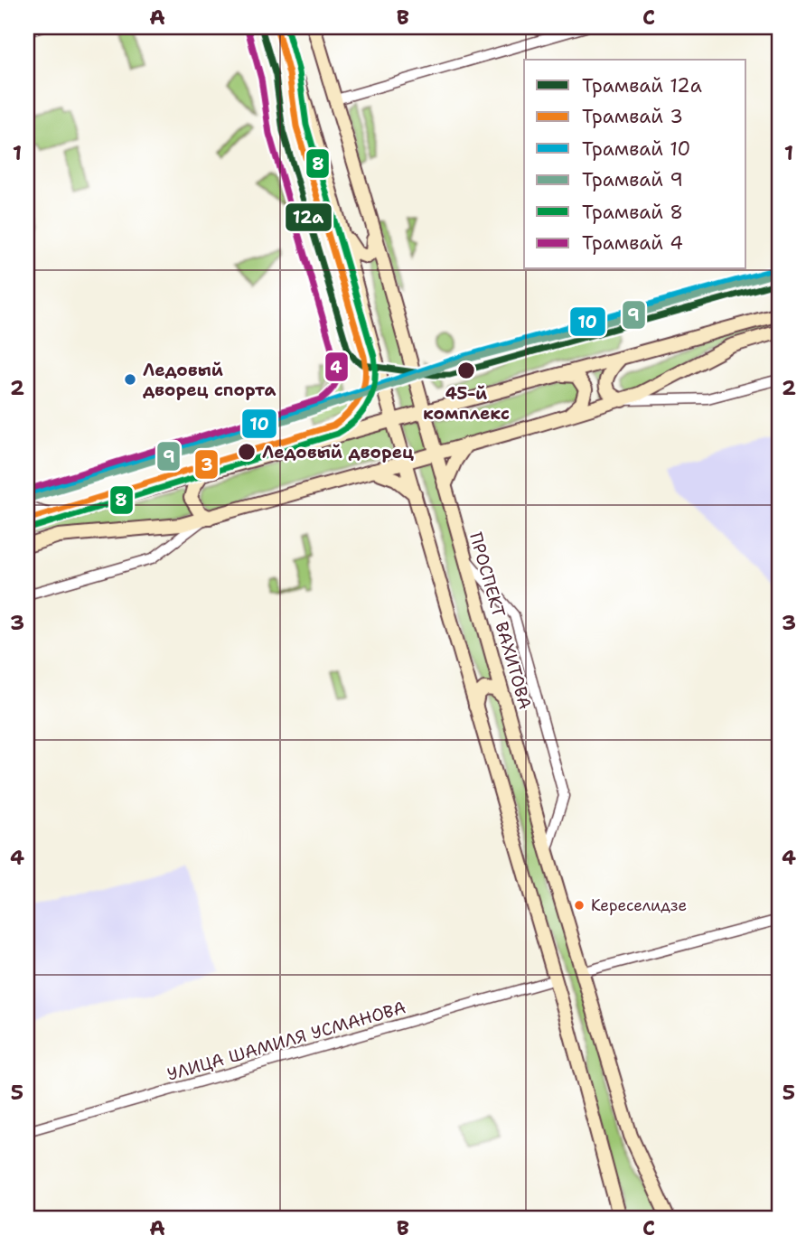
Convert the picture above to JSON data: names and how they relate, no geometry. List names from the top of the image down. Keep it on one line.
{"streets":{"main road":["ПРОСПЕКТ ВАХИТОВА"],"street":["УЛИЦА ШАМИЛЯ УСМАНОВА"]},"places":["45-й комплекс","Ледовый дворец спорта","Ледовый дворец","Кереселидзе"],"lines":["tram line 12а","tram line 3","tram line 8","tram line 4","tram line 10","tram line 9"],"legend":["Трамвай 12а","Трамвай 3","Трамвай 10","Трамвай 9","Трамвай 8","Трамвай 4"],"grid":{"columns":["A","B","C"],"rows":["1","2","3","4","5"]}}
